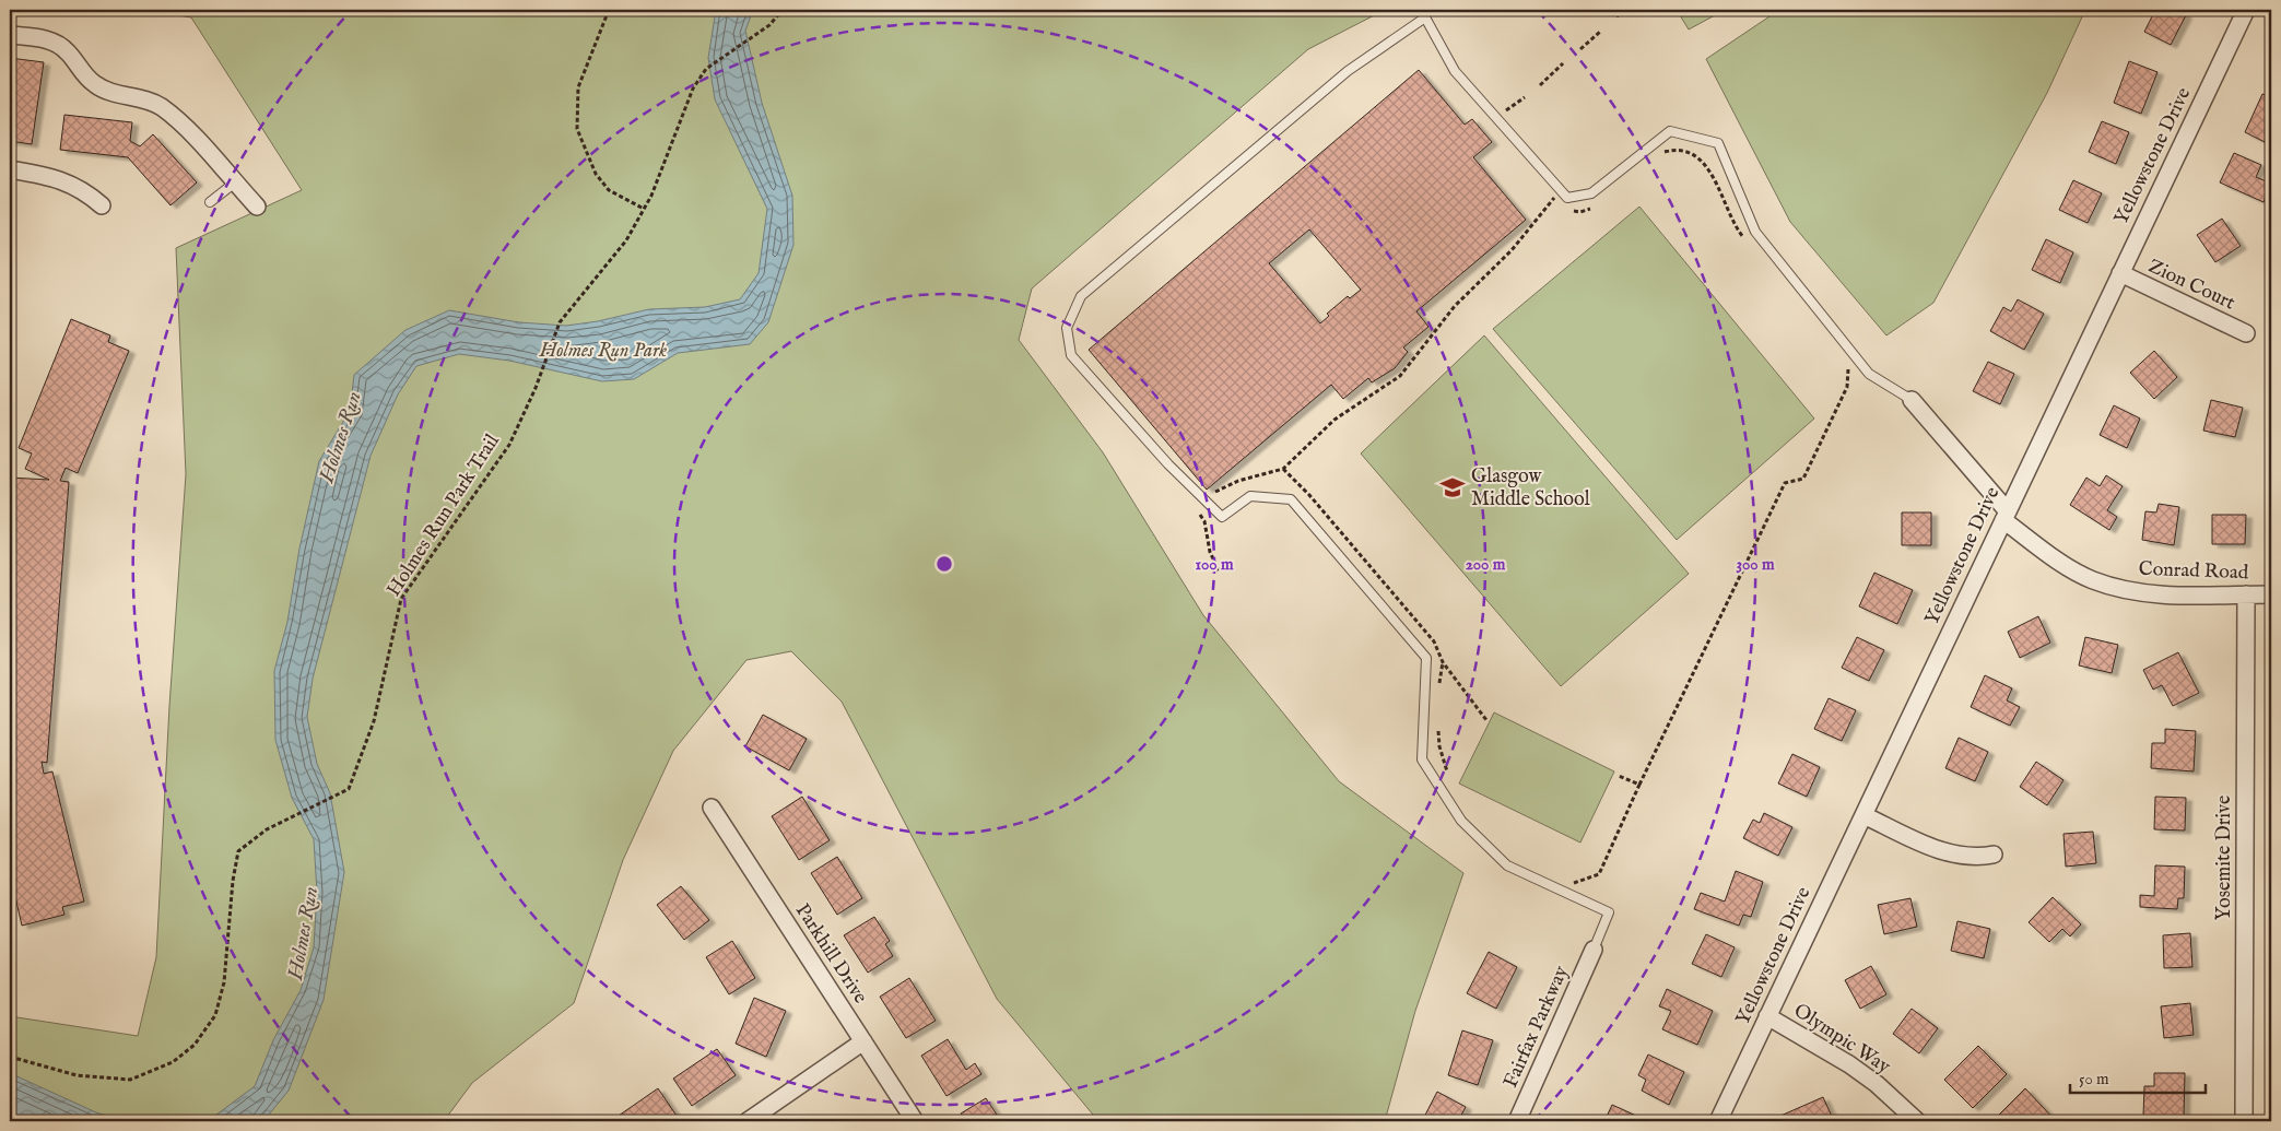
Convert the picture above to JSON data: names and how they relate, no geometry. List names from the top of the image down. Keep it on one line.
{"streets":{"street":["Yellowstone Drive","Zion Court","Conrad Road","Yosemite Drive","Parkhill Drive","Fairfax Parkway","Olympic Way"],"path":["Holmes Run Park Trail"]},"crossings":[["Yellowstone Drive","Zion Court"],["Yellowstone Drive","Conrad Road"],["Yellowstone Drive","Olympic Way"],["Conrad Road","Yosemite Drive"]],"water":["Holmes Run"],"parks":["Holmes Run Park"],"places":{"school or university":["Glasgow Middle School"]},"scale_bar":"50 m","rings":["100 m","200 m","300 m"]}
